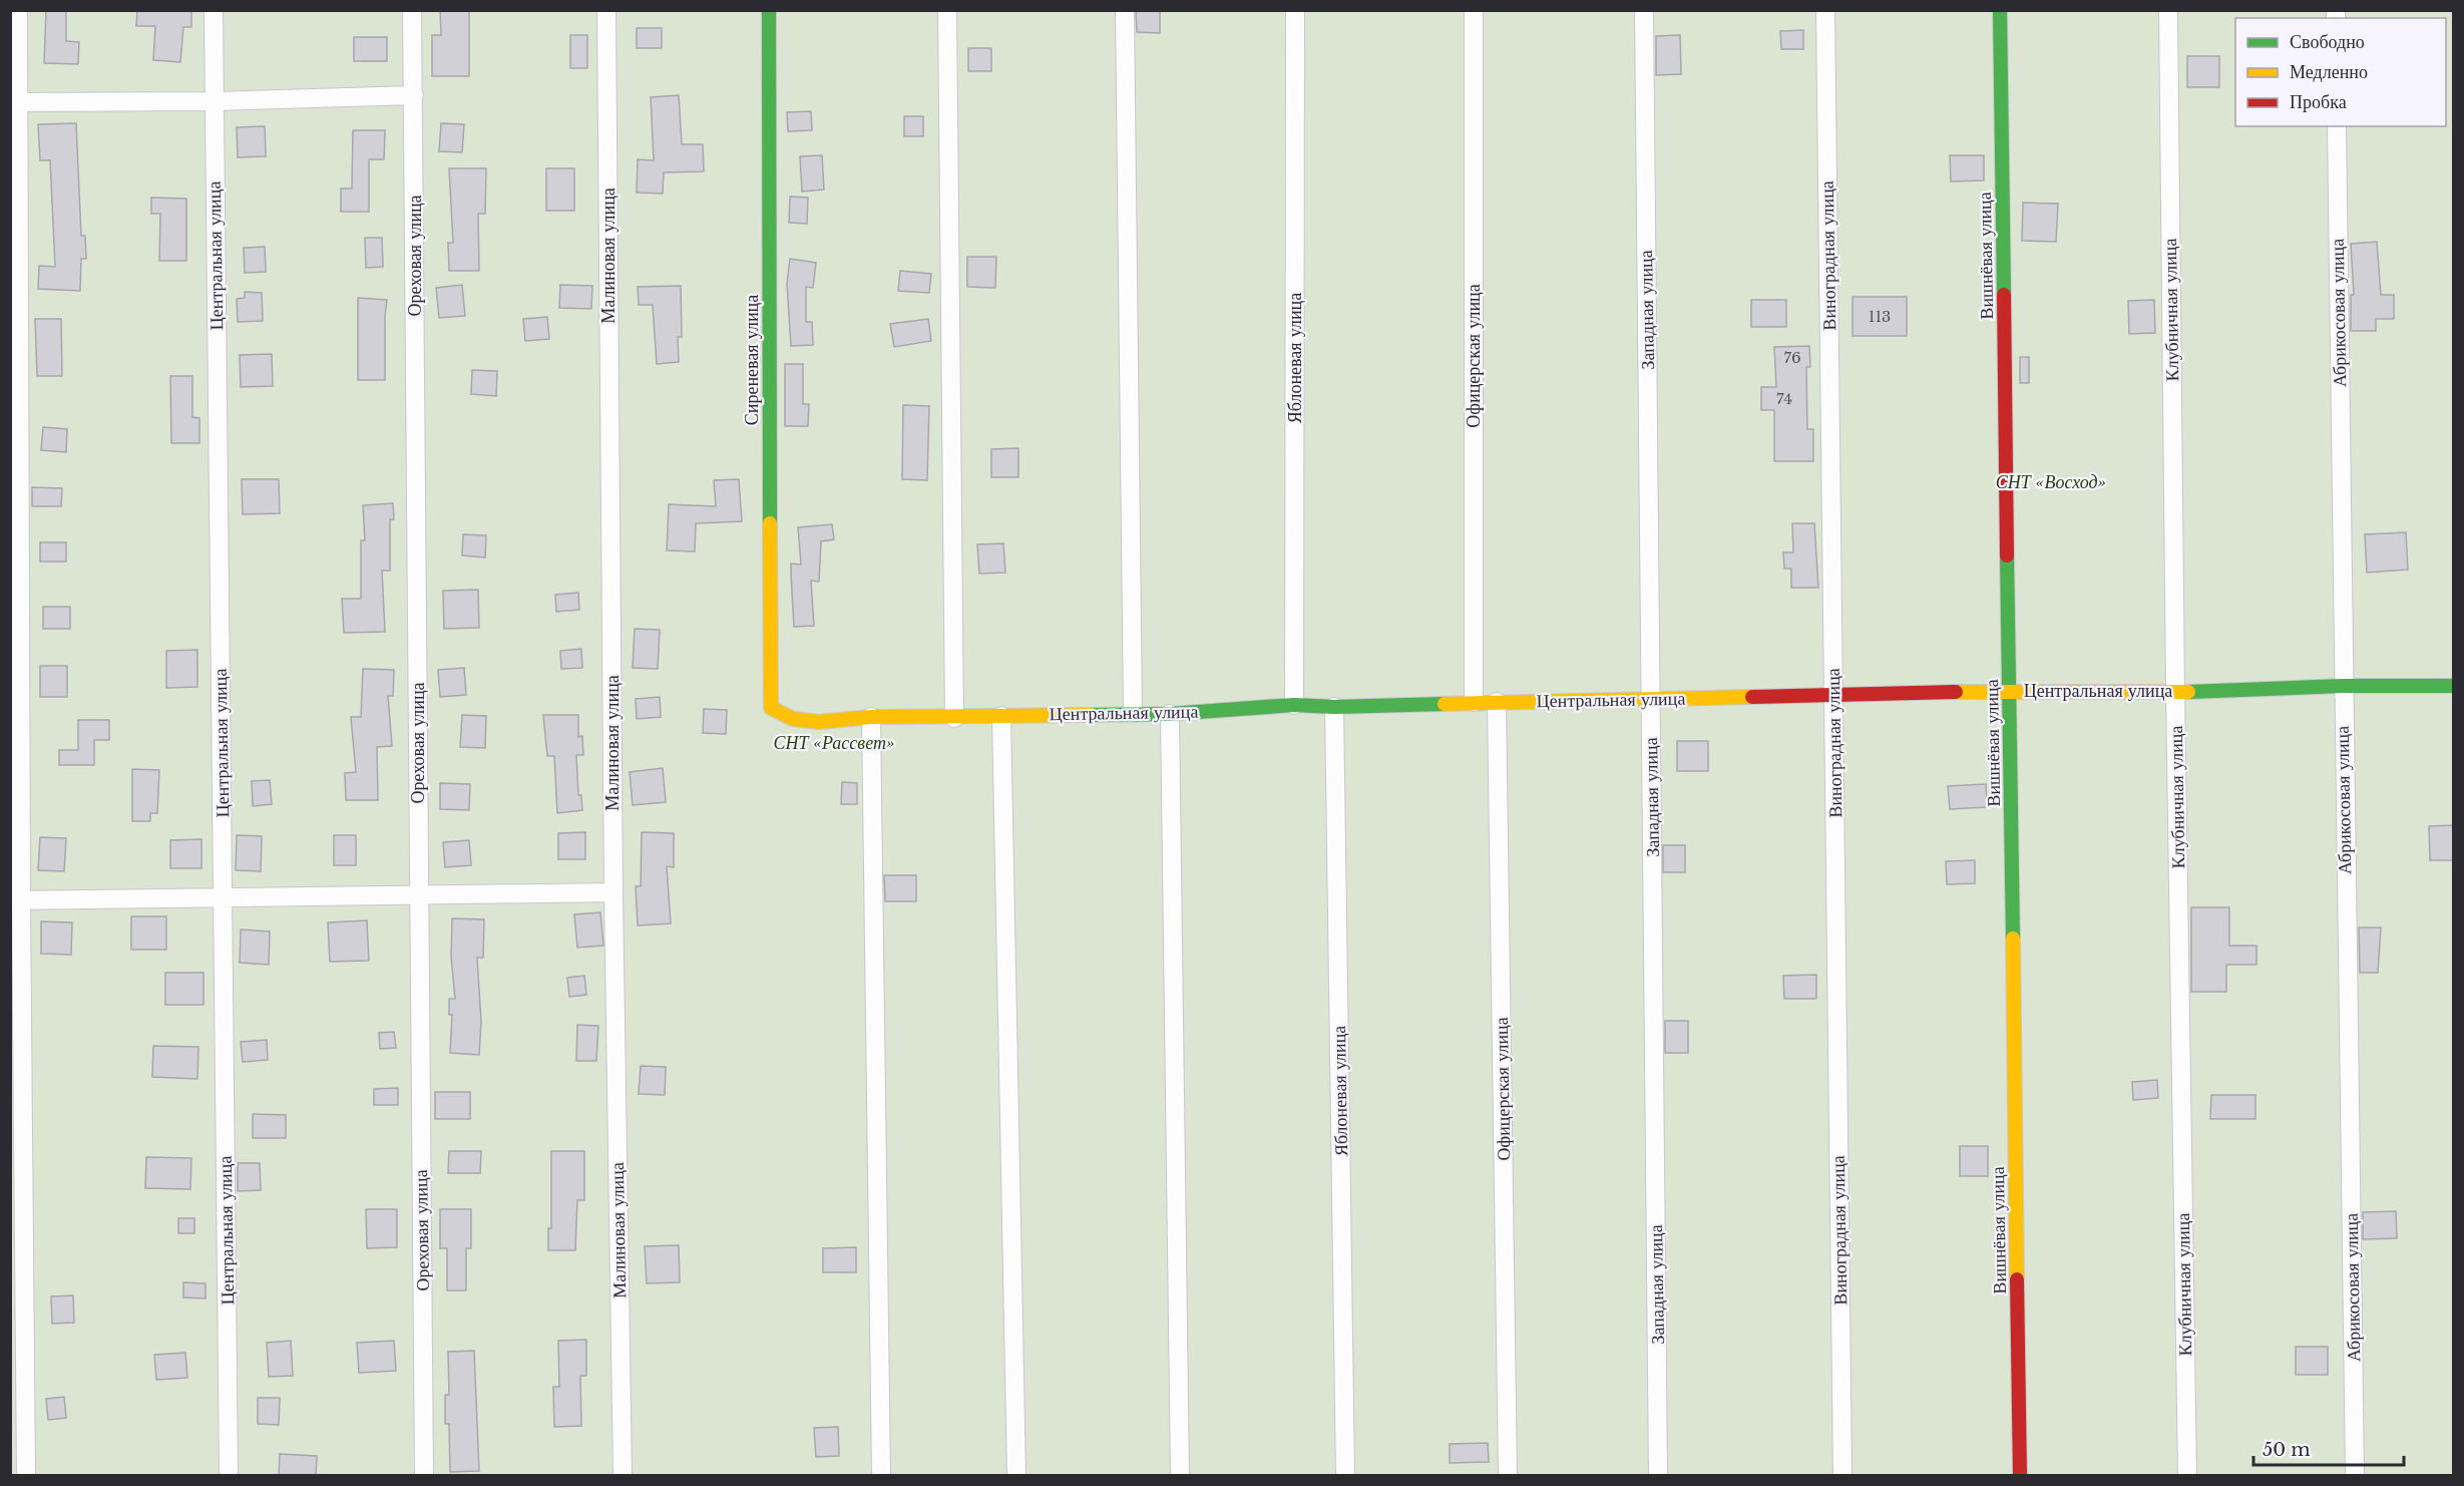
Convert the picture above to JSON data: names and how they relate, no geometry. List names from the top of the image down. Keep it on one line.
{"streets":{"street":["Центральная улица","Ореховая улица","Малиновая улица","Виноградная улица","Вишнёвая улица","Западная улица","Клубничная улица","Абрикосовая улица","Офицерская улица","Яблоневая улица","Сиреневая улица"]},"crossings":[["Центральная улица","Виноградная улица"],["Центральная улица","Вишнёвая улица"],["Центральная улица","Западная улица"],["Центральная улица","Клубничная улица"],["Центральная улица","Абрикосовая улица"],["Центральная улица","Офицерская улица"],["Центральная улица","Яблоневая улица"],["Центральная улица","Сиреневая улица"]],"parks":["СНТ «Восход»","СНТ «Рассвет»"],"house_numbers":["113","76","74"],"legend":["Свободно","Медленно","Пробка"],"scale_bar":"50 m"}
